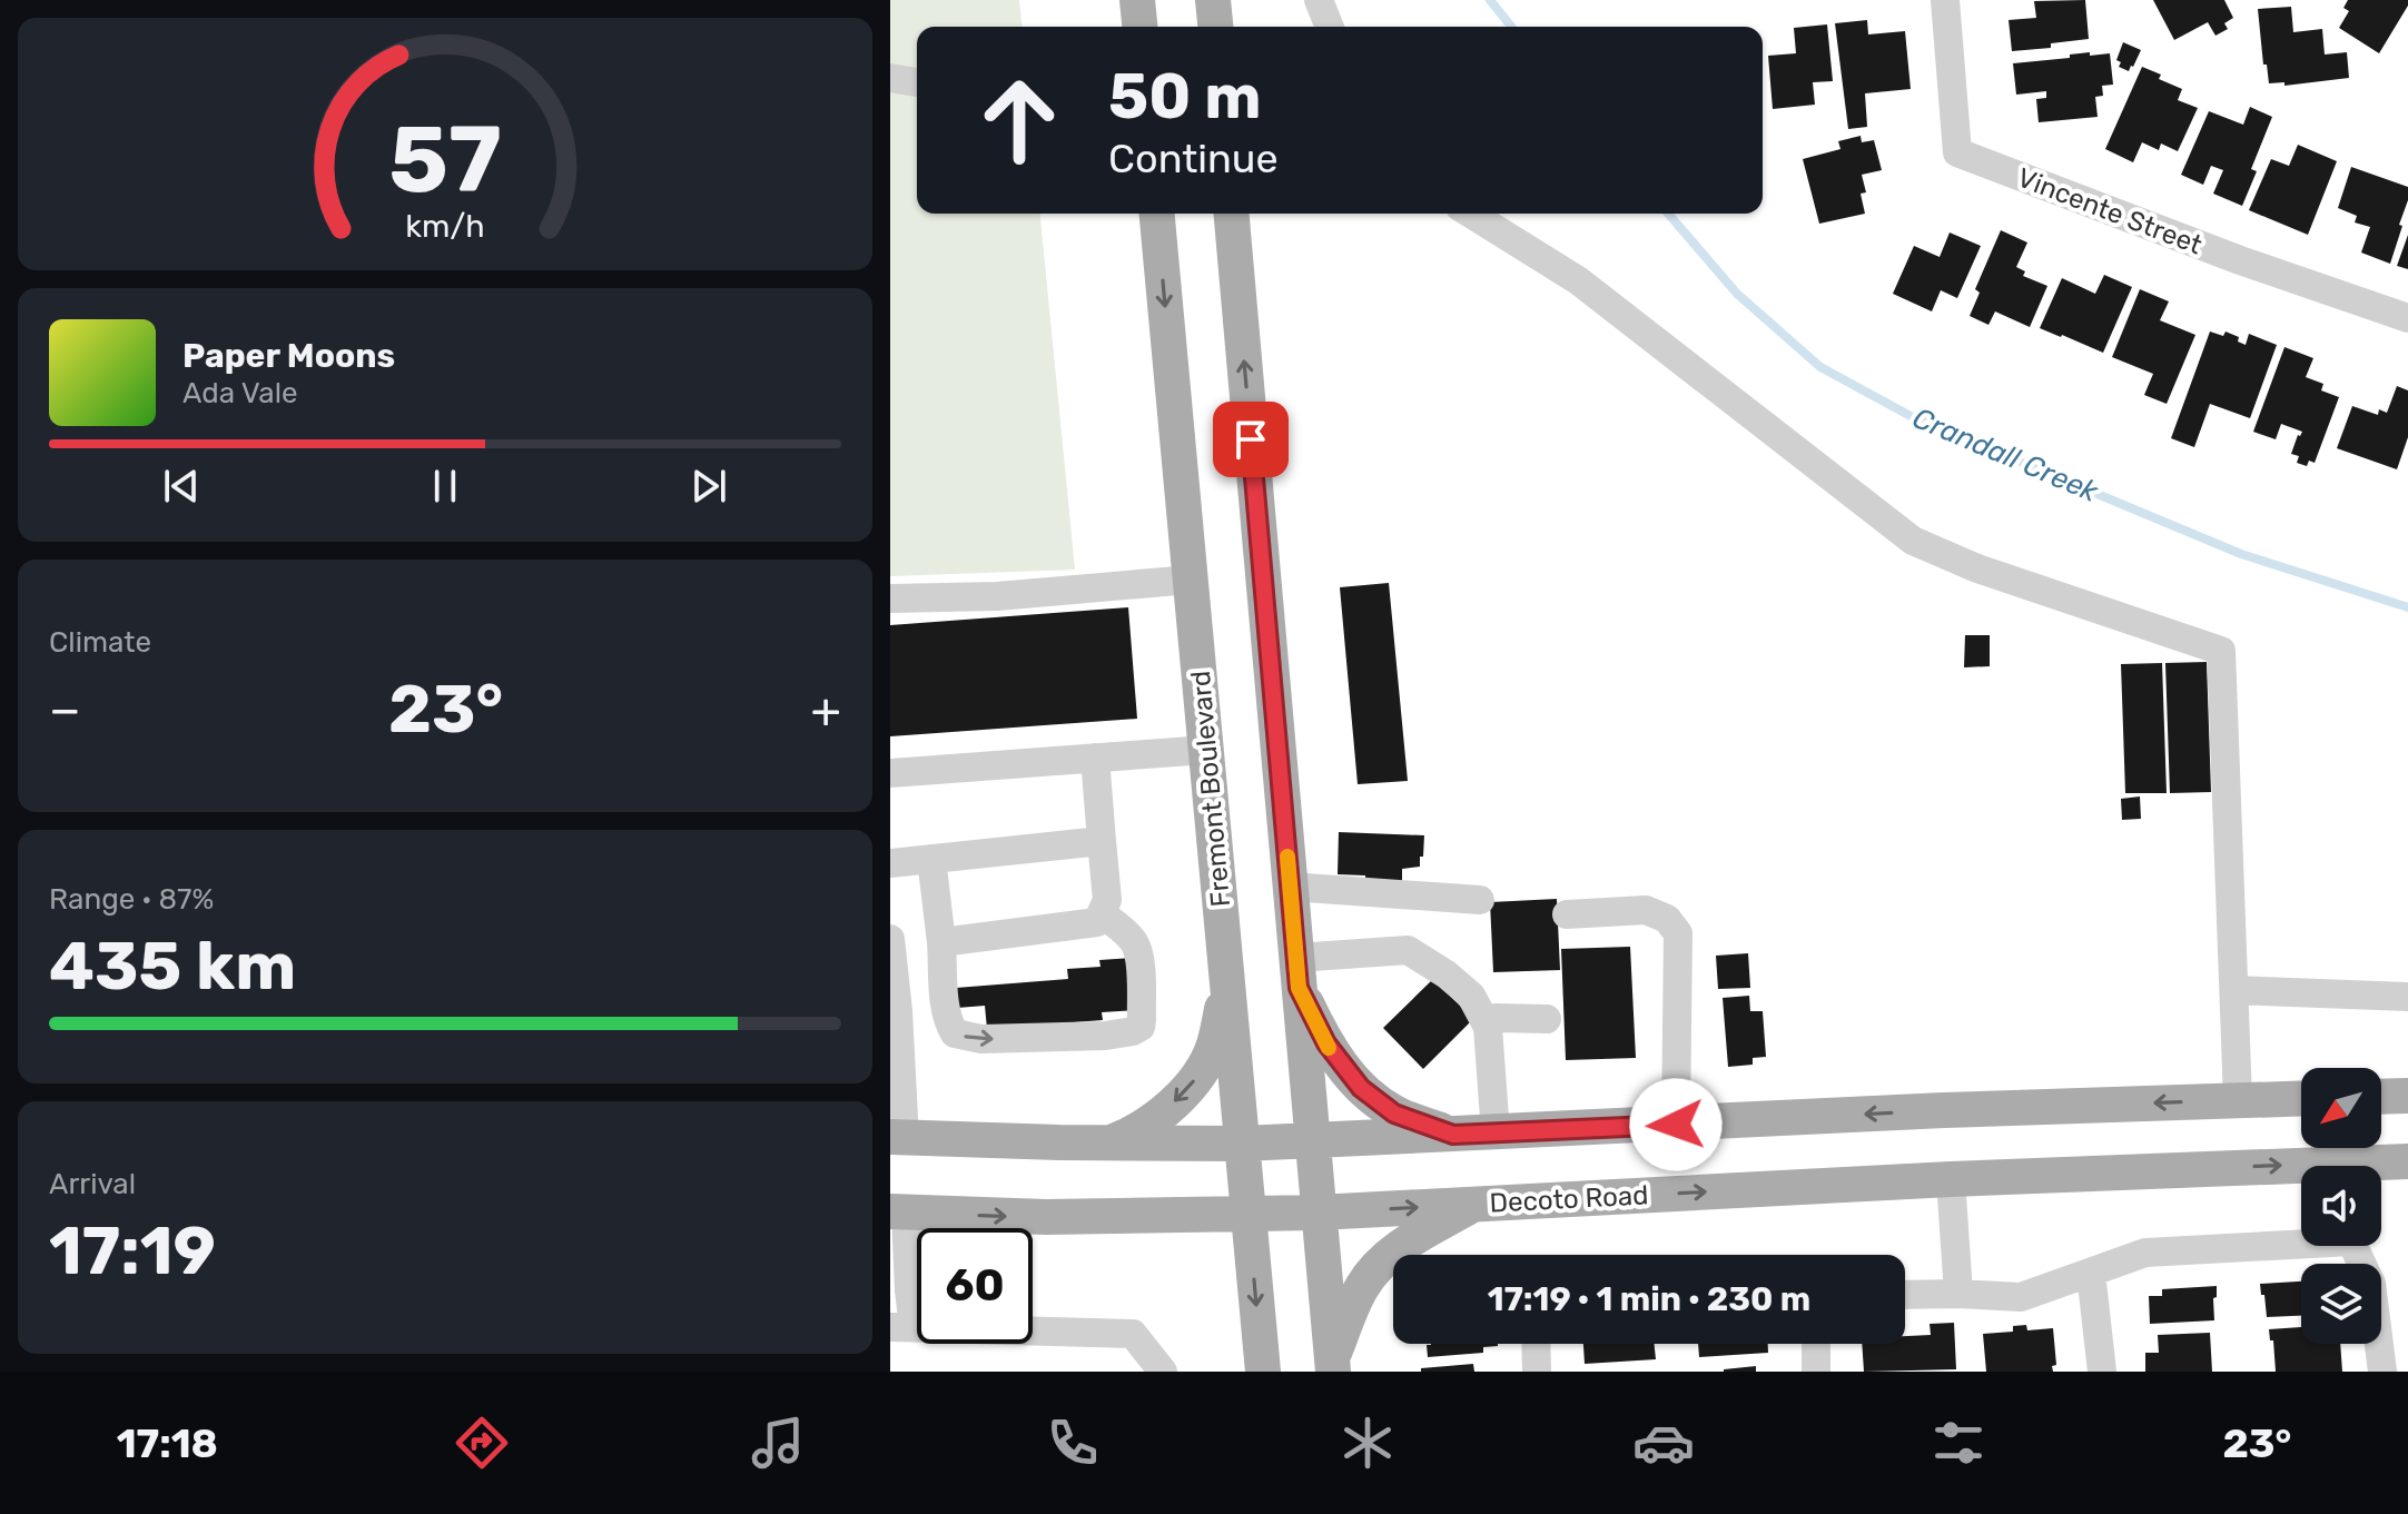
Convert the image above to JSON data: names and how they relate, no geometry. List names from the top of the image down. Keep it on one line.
{"streets":{"main road":["Fremont Boulevard","Decoto Road"],"street":["Vincente Street"]},"crossings":[["Fremont Boulevard","Decoto Road"]],"water":["Crandall Creek"],"north":"bottom left","page":{"turn":["50 m","Continue"],"song":["Paper Moons","Ada Vale"],"tile":["Climate",["Range · 87%","435 km"],["Arrival","17:19"]],"heat":["−","23°","+"],"limit":"60","trip":"17:19 · 1 min · 230 m","tabs":["17:18","23°"],"gauge":["57","km/h"]}}
